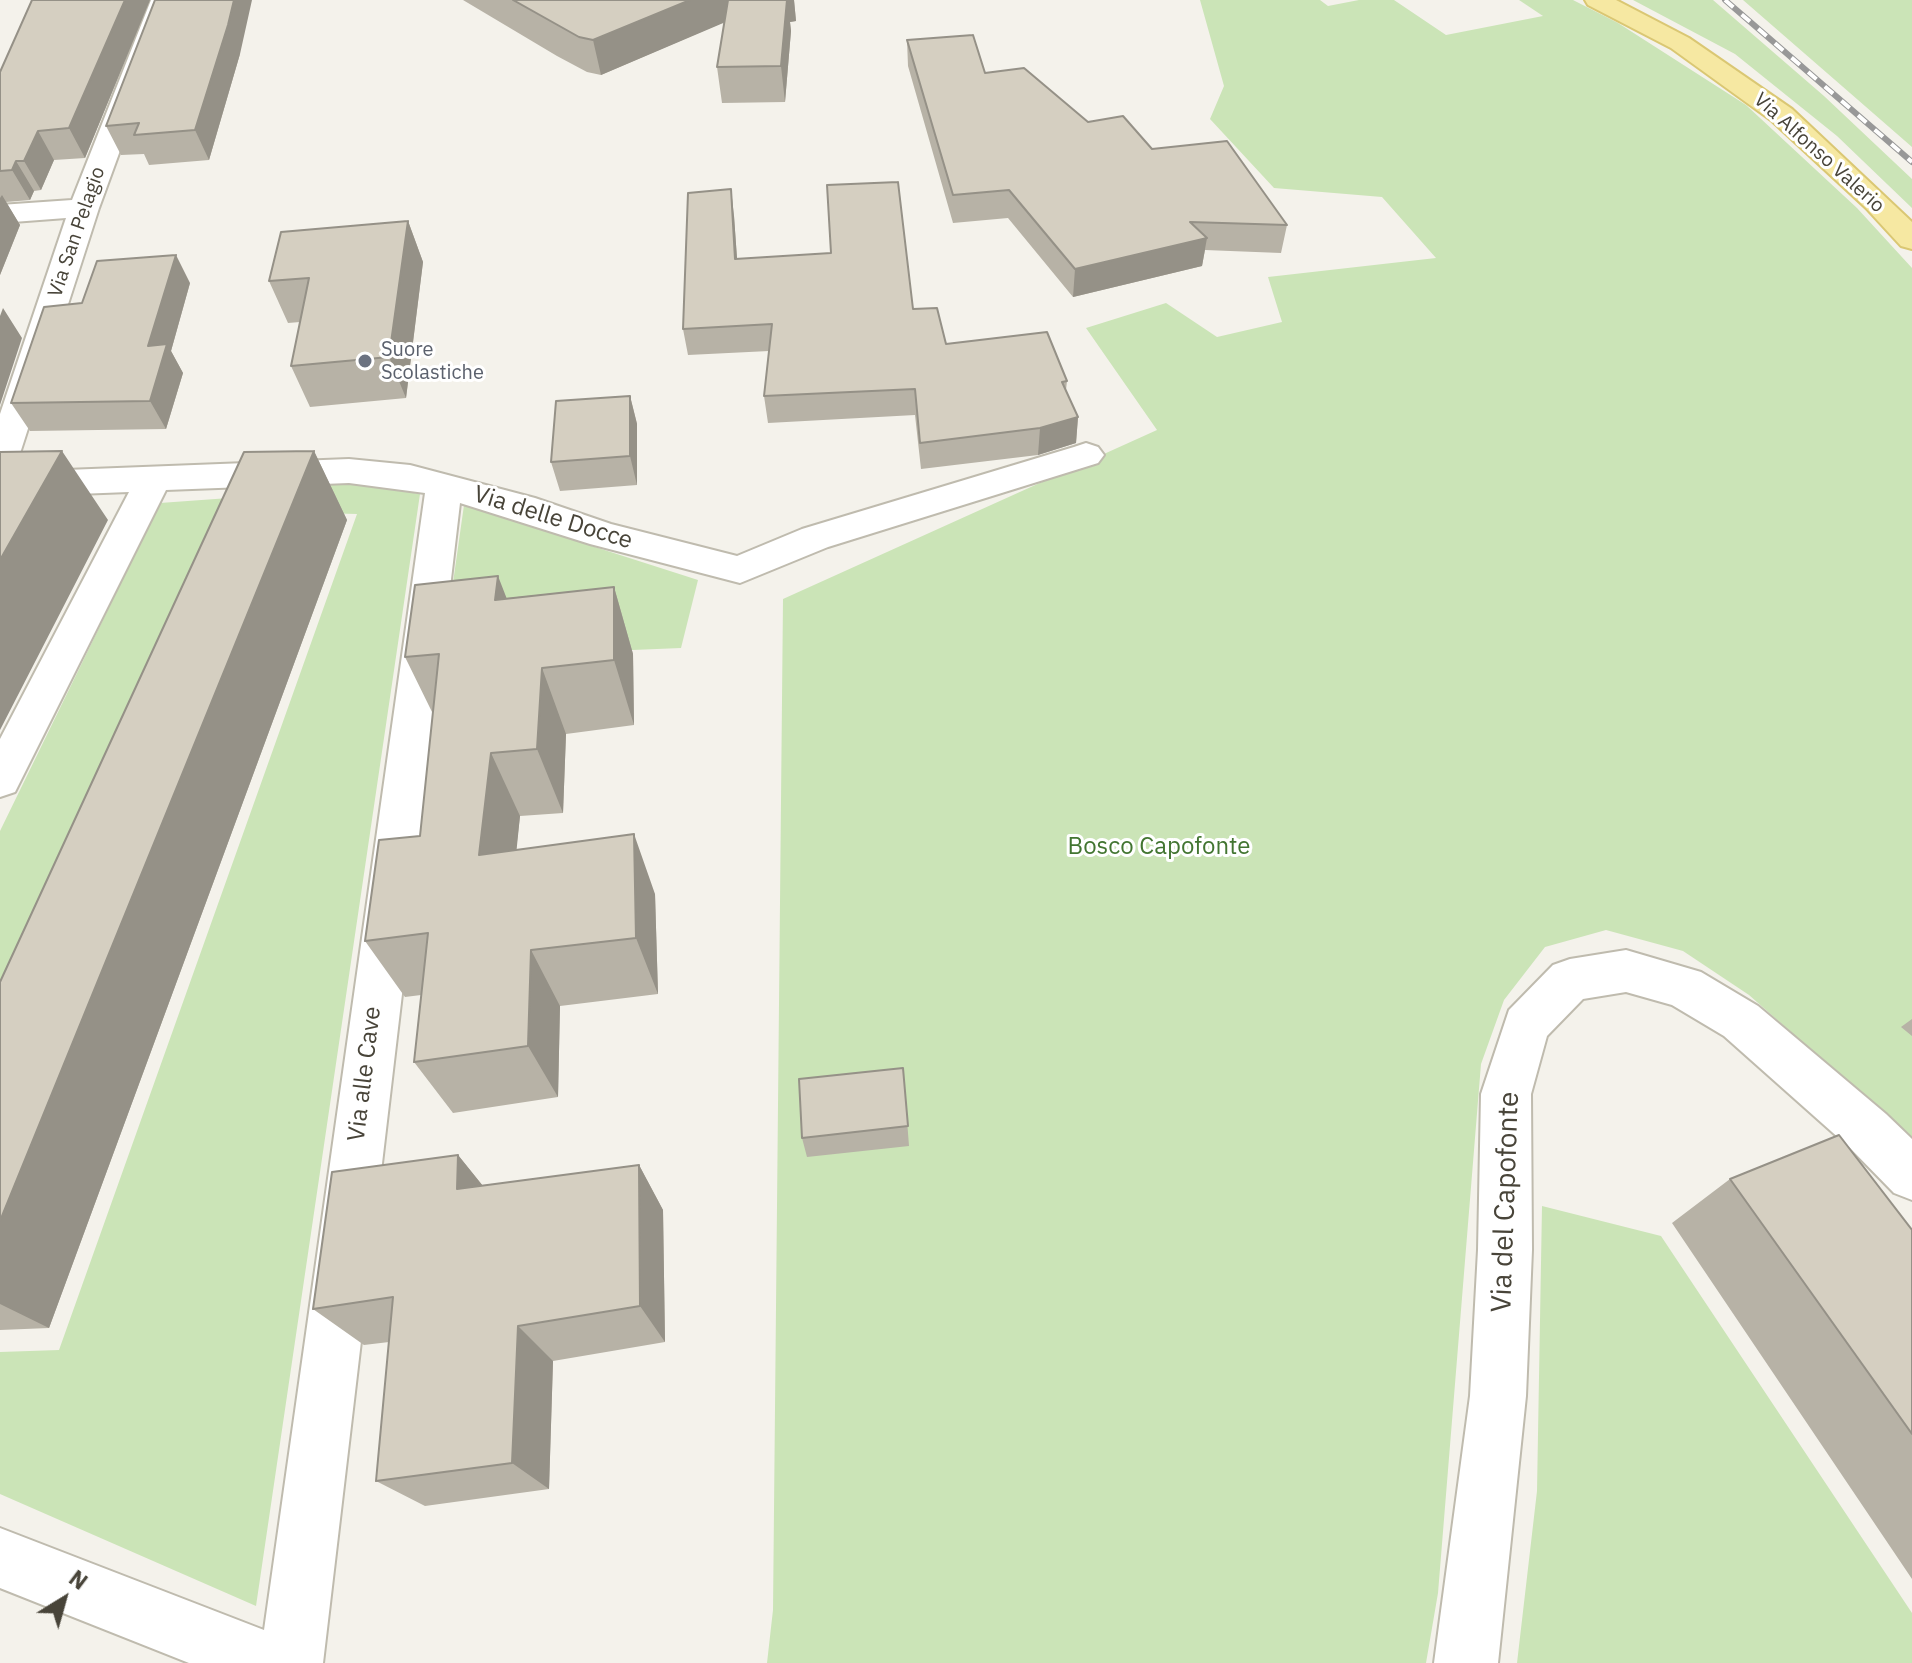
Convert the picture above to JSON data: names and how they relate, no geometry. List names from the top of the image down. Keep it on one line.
{"streets":{"main road":["Via Alfonso Valerio"],"street":["Via San Pelagio","Via delle Docce","Via alle Cave","Via del Capofonte"]},"crossings":[["Via delle Docce","Via alle Cave"]],"parks":["Bosco Capofonte"],"places":["Suore Scolastiche"],"north":"top right"}
